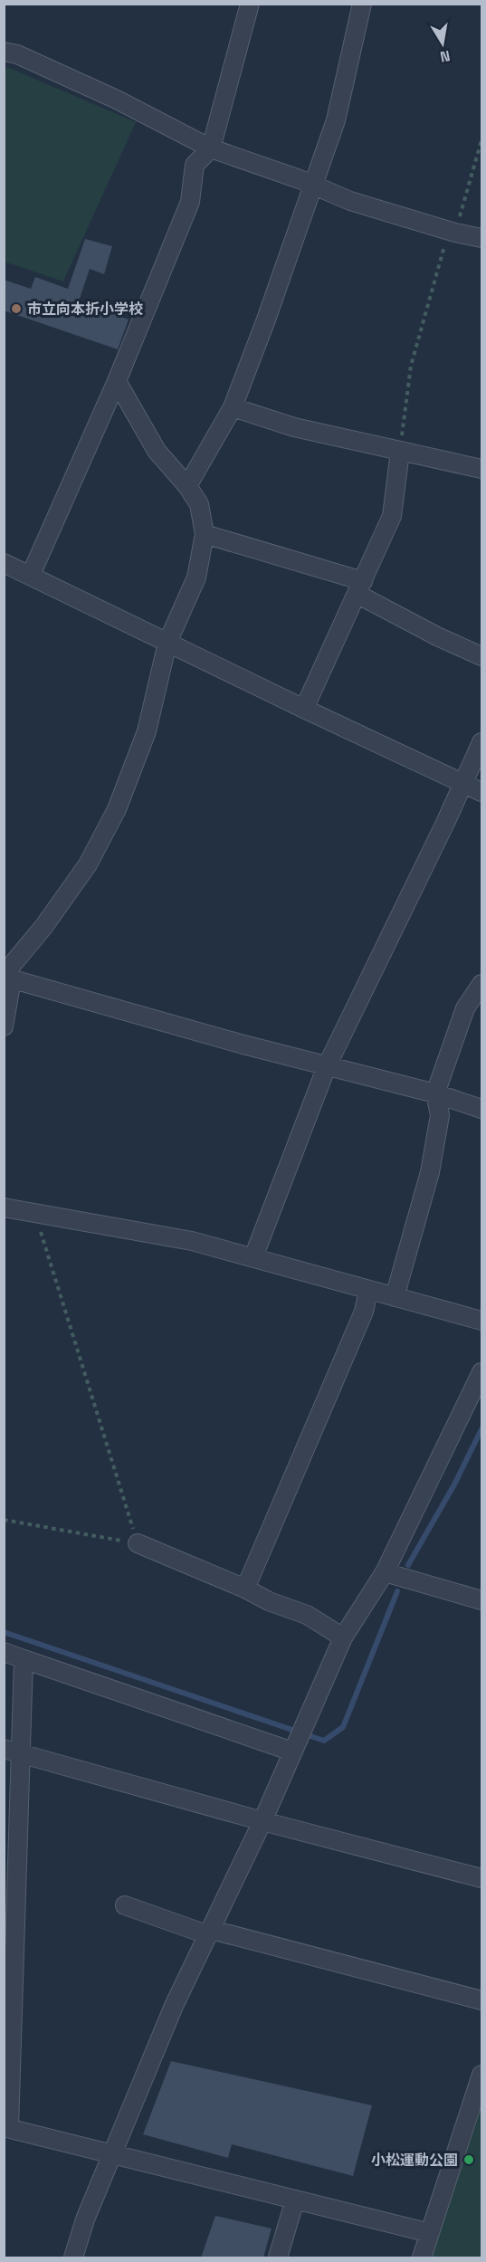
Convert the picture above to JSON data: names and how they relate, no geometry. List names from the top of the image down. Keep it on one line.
{"places":["市立向本折小学校","小松運動公園"],"north":"bottom"}
